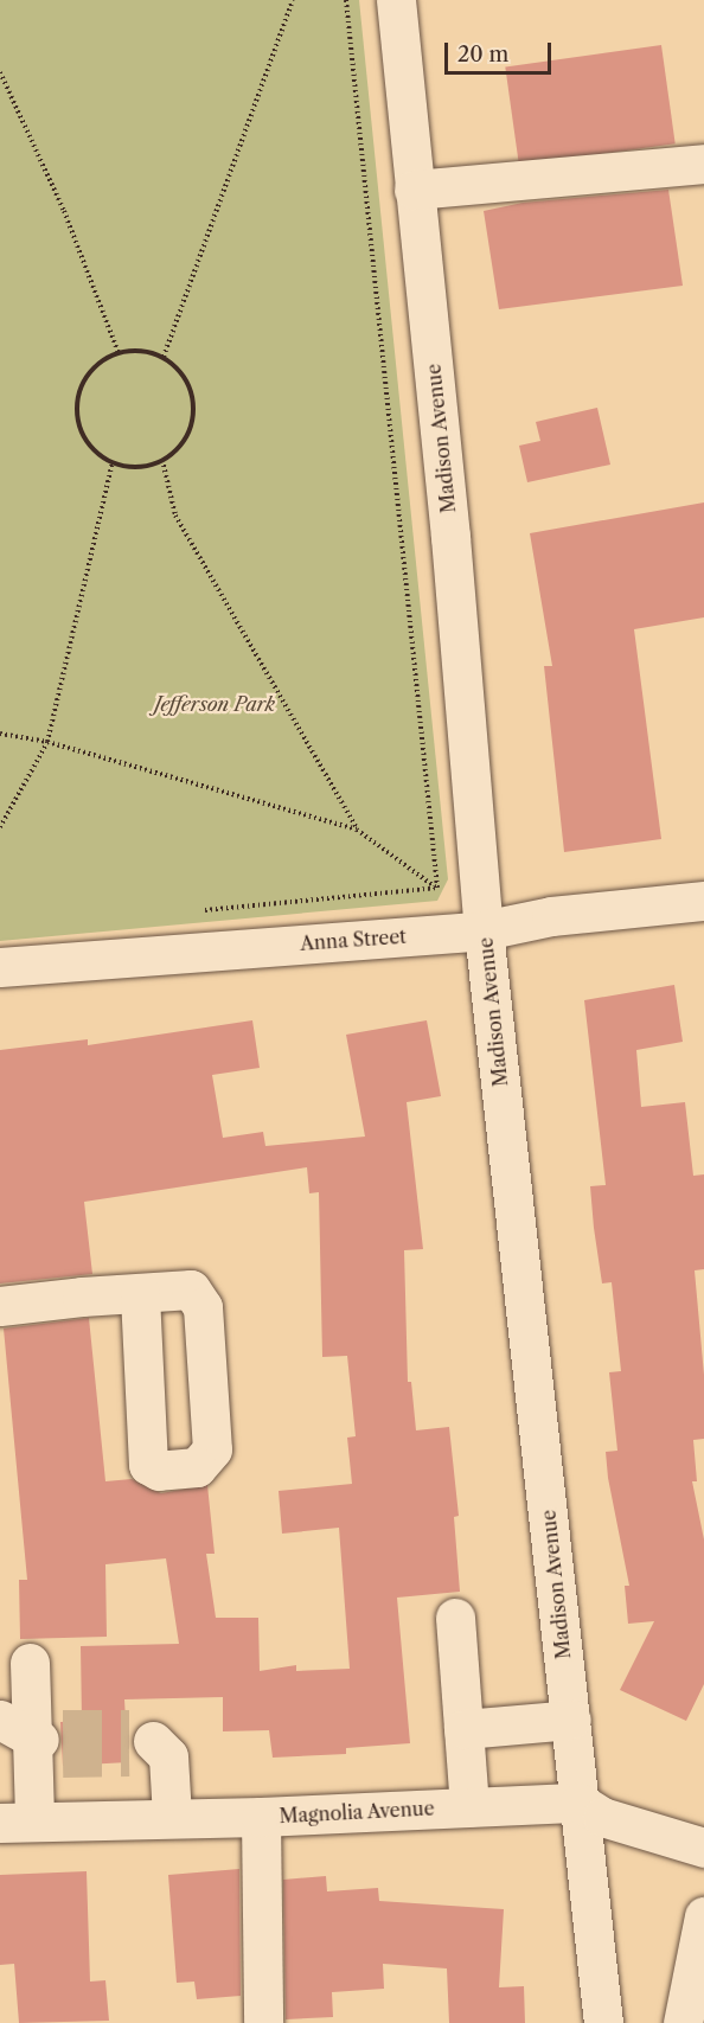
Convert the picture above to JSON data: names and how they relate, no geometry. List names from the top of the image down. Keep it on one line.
{"streets":{"street":["Madison Avenue","Anna Street","Magnolia Avenue"]},"crossings":[["Madison Avenue","Anna Street"],["Madison Avenue","Magnolia Avenue"]],"parks":["Jefferson Park"],"scale_bar":"20 m"}
